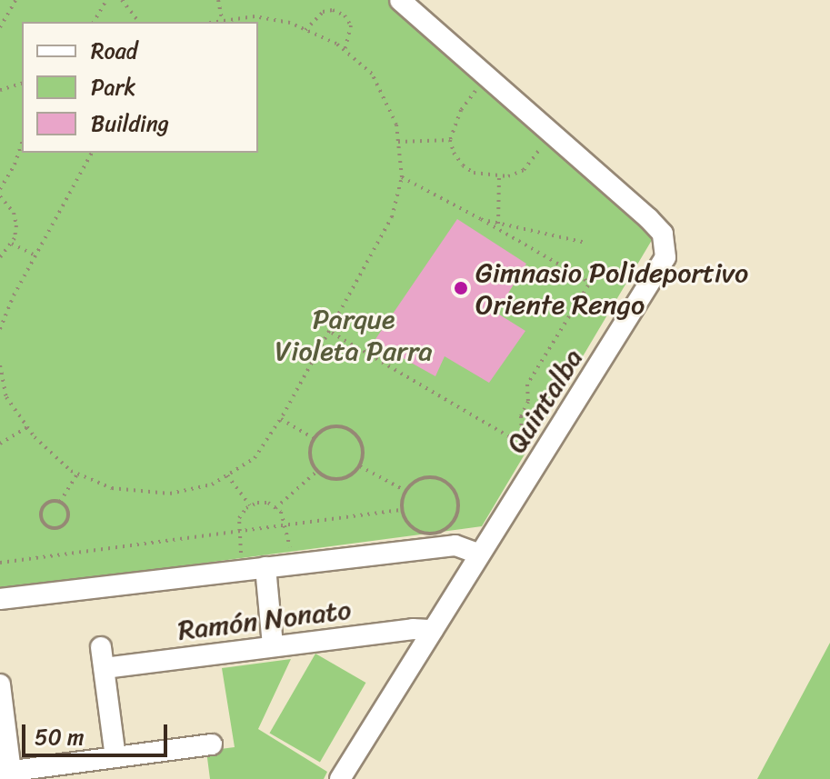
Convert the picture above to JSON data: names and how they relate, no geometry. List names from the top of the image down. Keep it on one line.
{"streets":{"street":["Quintalba","Ramón Nonato"]},"crossings":[["Quintalba","Ramón Nonato"]],"parks":["Parque Violeta Parra"],"places":["Gimnasio Polideportivo Oriente Rengo"],"legend":["Road","Park","Building"],"scale_bar":"50 m"}
